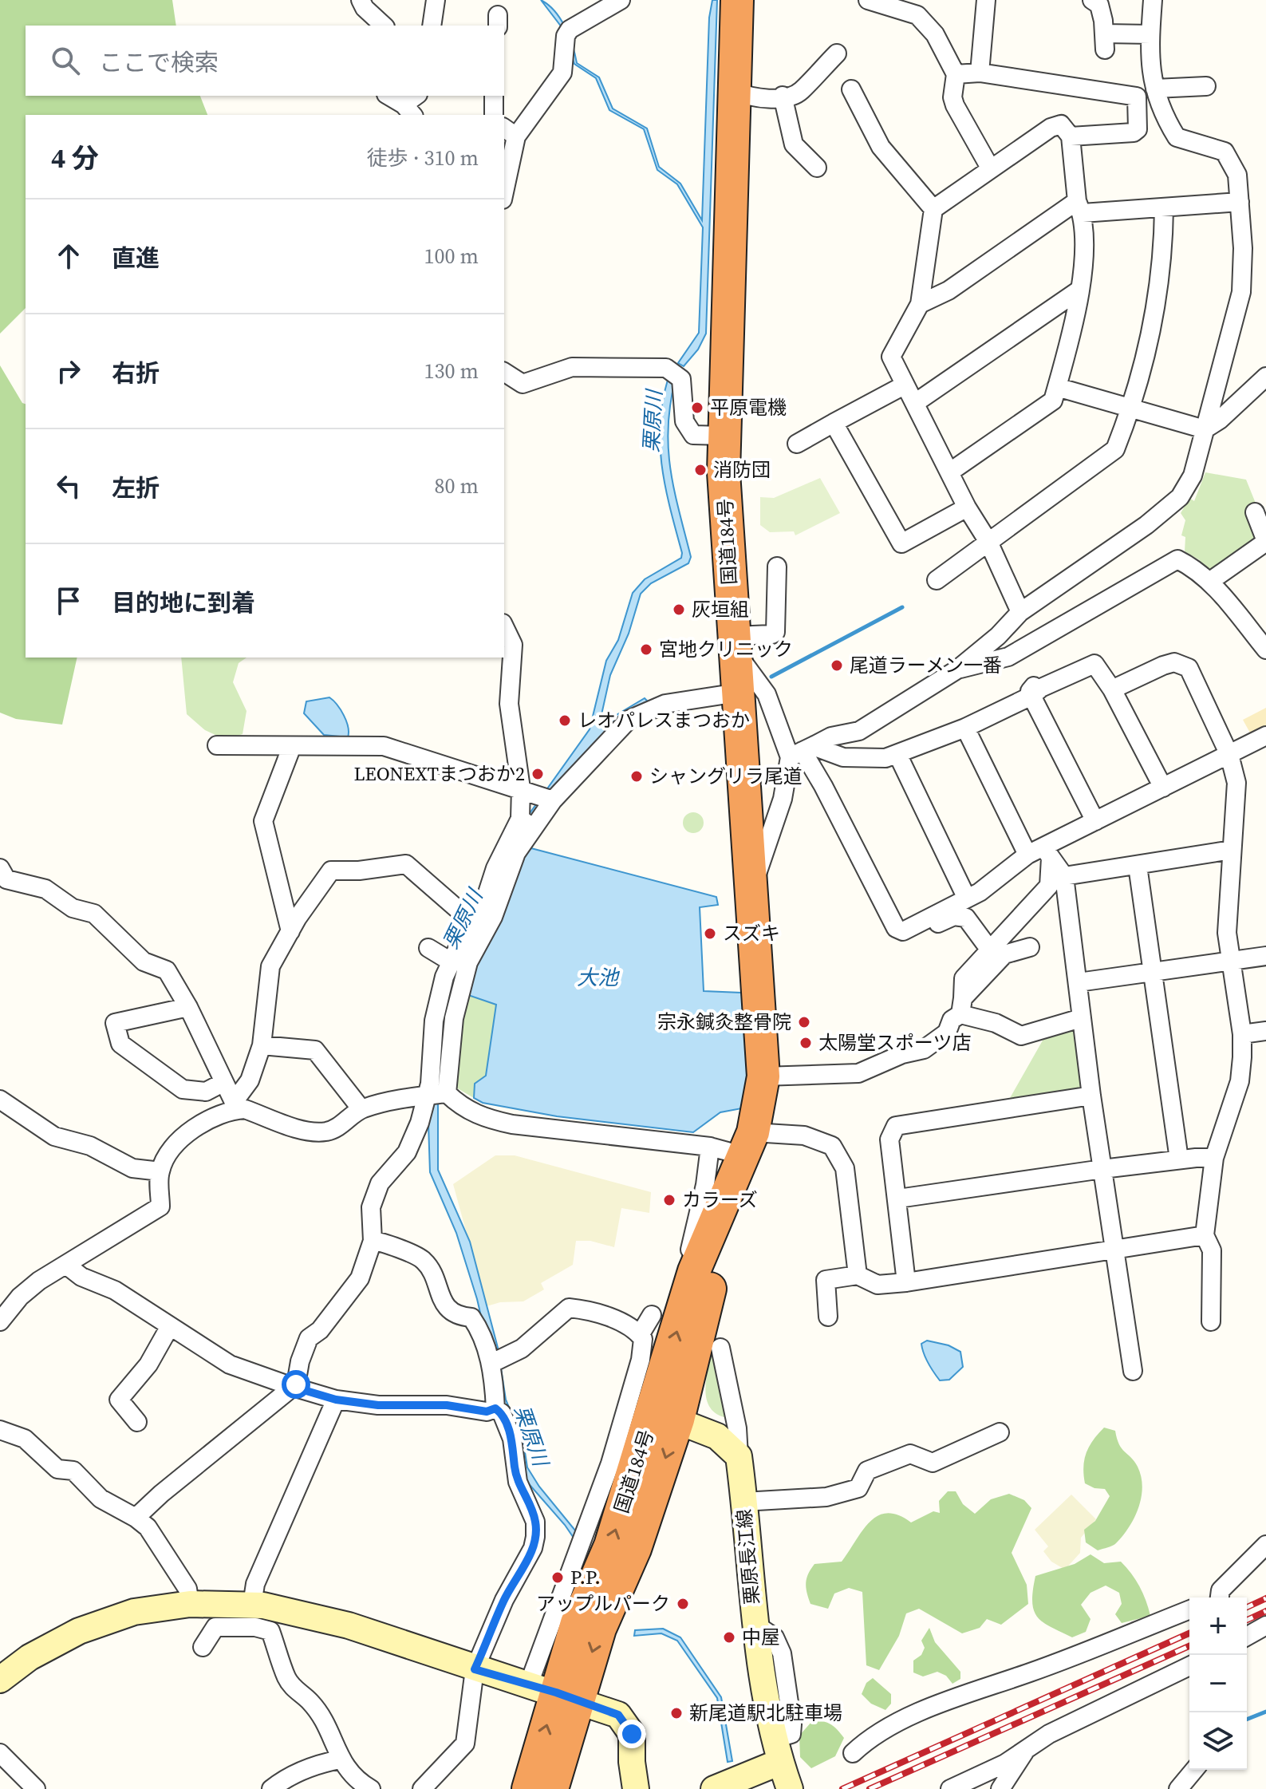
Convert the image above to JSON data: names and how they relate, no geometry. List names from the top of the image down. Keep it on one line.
{"streets":{"highway":["国道184号"],"street":["栗原長江線"]},"water":["栗原川","大池"],"places":["平原電機","消防団","灰垣組","宮地クリニック","尾道ラーメン一番","レオパレスまつおか","LEONEXTまつおか2","シャングリラ尾道","スズキ","宗永鍼灸整骨院","太陽堂スポーツ店","カラーズ","P.P.","アップルパーク","中屋","新尾道駅北駐車場"],"page":{"search":"ここで検索","heading":["4 分","徒歩 · 310 m"],"list":[["直進","100 m"],["右折","130 m"],["左折","80 m"],"目的地に到着"],"map_buttons":["+","−"]}}
